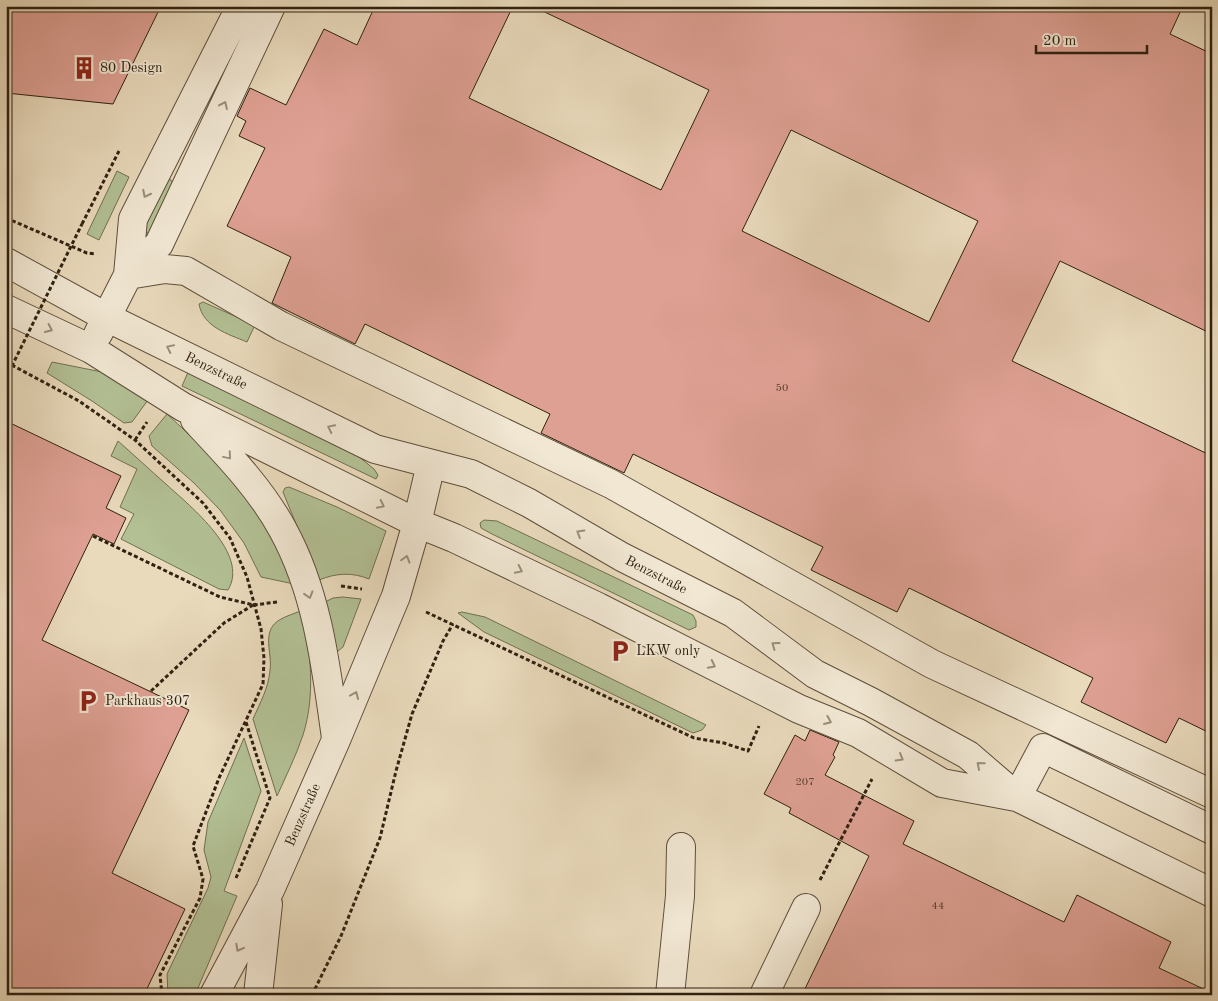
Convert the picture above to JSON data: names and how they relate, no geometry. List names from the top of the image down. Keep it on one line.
{"streets":{"street":["Benzstraße"]},"places":{"building":["80 Design"],"parking":["LKW only","Parkhaus 307"]},"house_numbers":["50","207","44"],"scale_bar":"20 m"}
